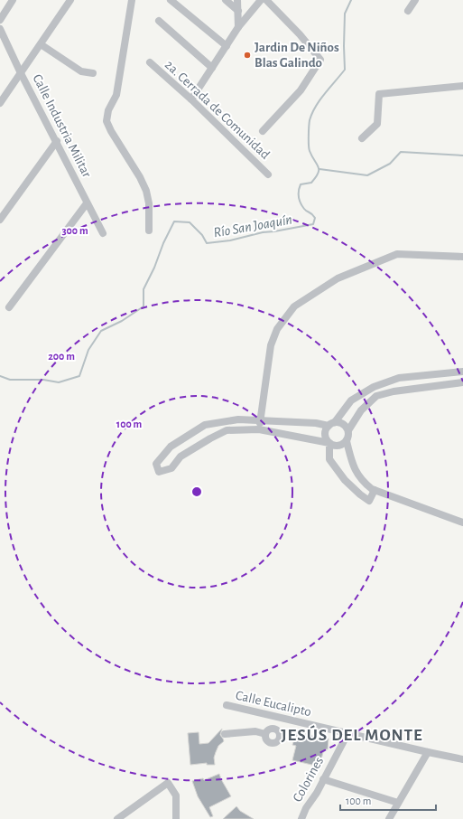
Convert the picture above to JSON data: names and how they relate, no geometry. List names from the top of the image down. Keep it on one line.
{"streets":{"street":["2a. Cerrada de Comunidad","Calle Industria Militar","Calle Eucalipto","Colorines"]},"crossings":[["Calle Eucalipto","Colorines"]],"districts":["JESÚS DEL MONTE"],"water":["Río San Joaquín"],"places":["Jardin De Niños Blas Galindo"],"scale_bar":"100 m","rings":["300 m","200 m","100 m"]}
